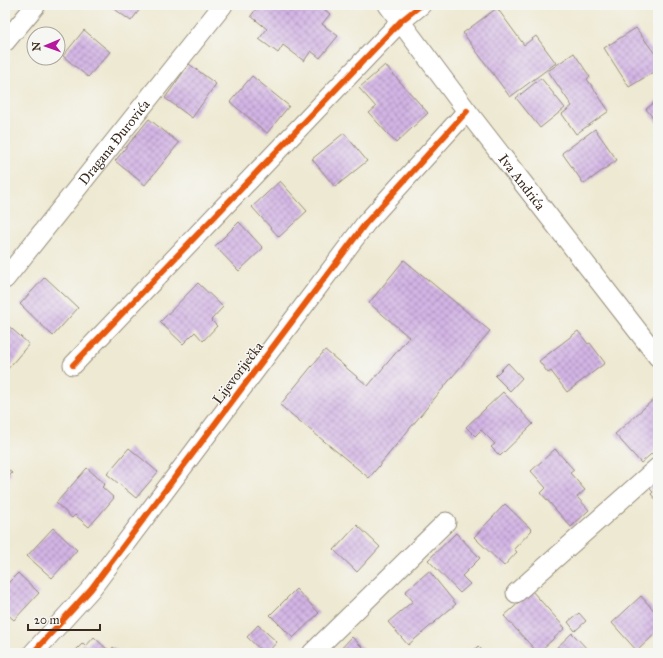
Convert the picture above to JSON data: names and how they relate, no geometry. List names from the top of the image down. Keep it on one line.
{"streets":{"street":["Dragana Đurovića","Iva Andrića","Lijevoriječka"]},"crossings":[["Iva Andrića","Lijevoriječka"]],"scale_bar":"20 m","north":"left"}
